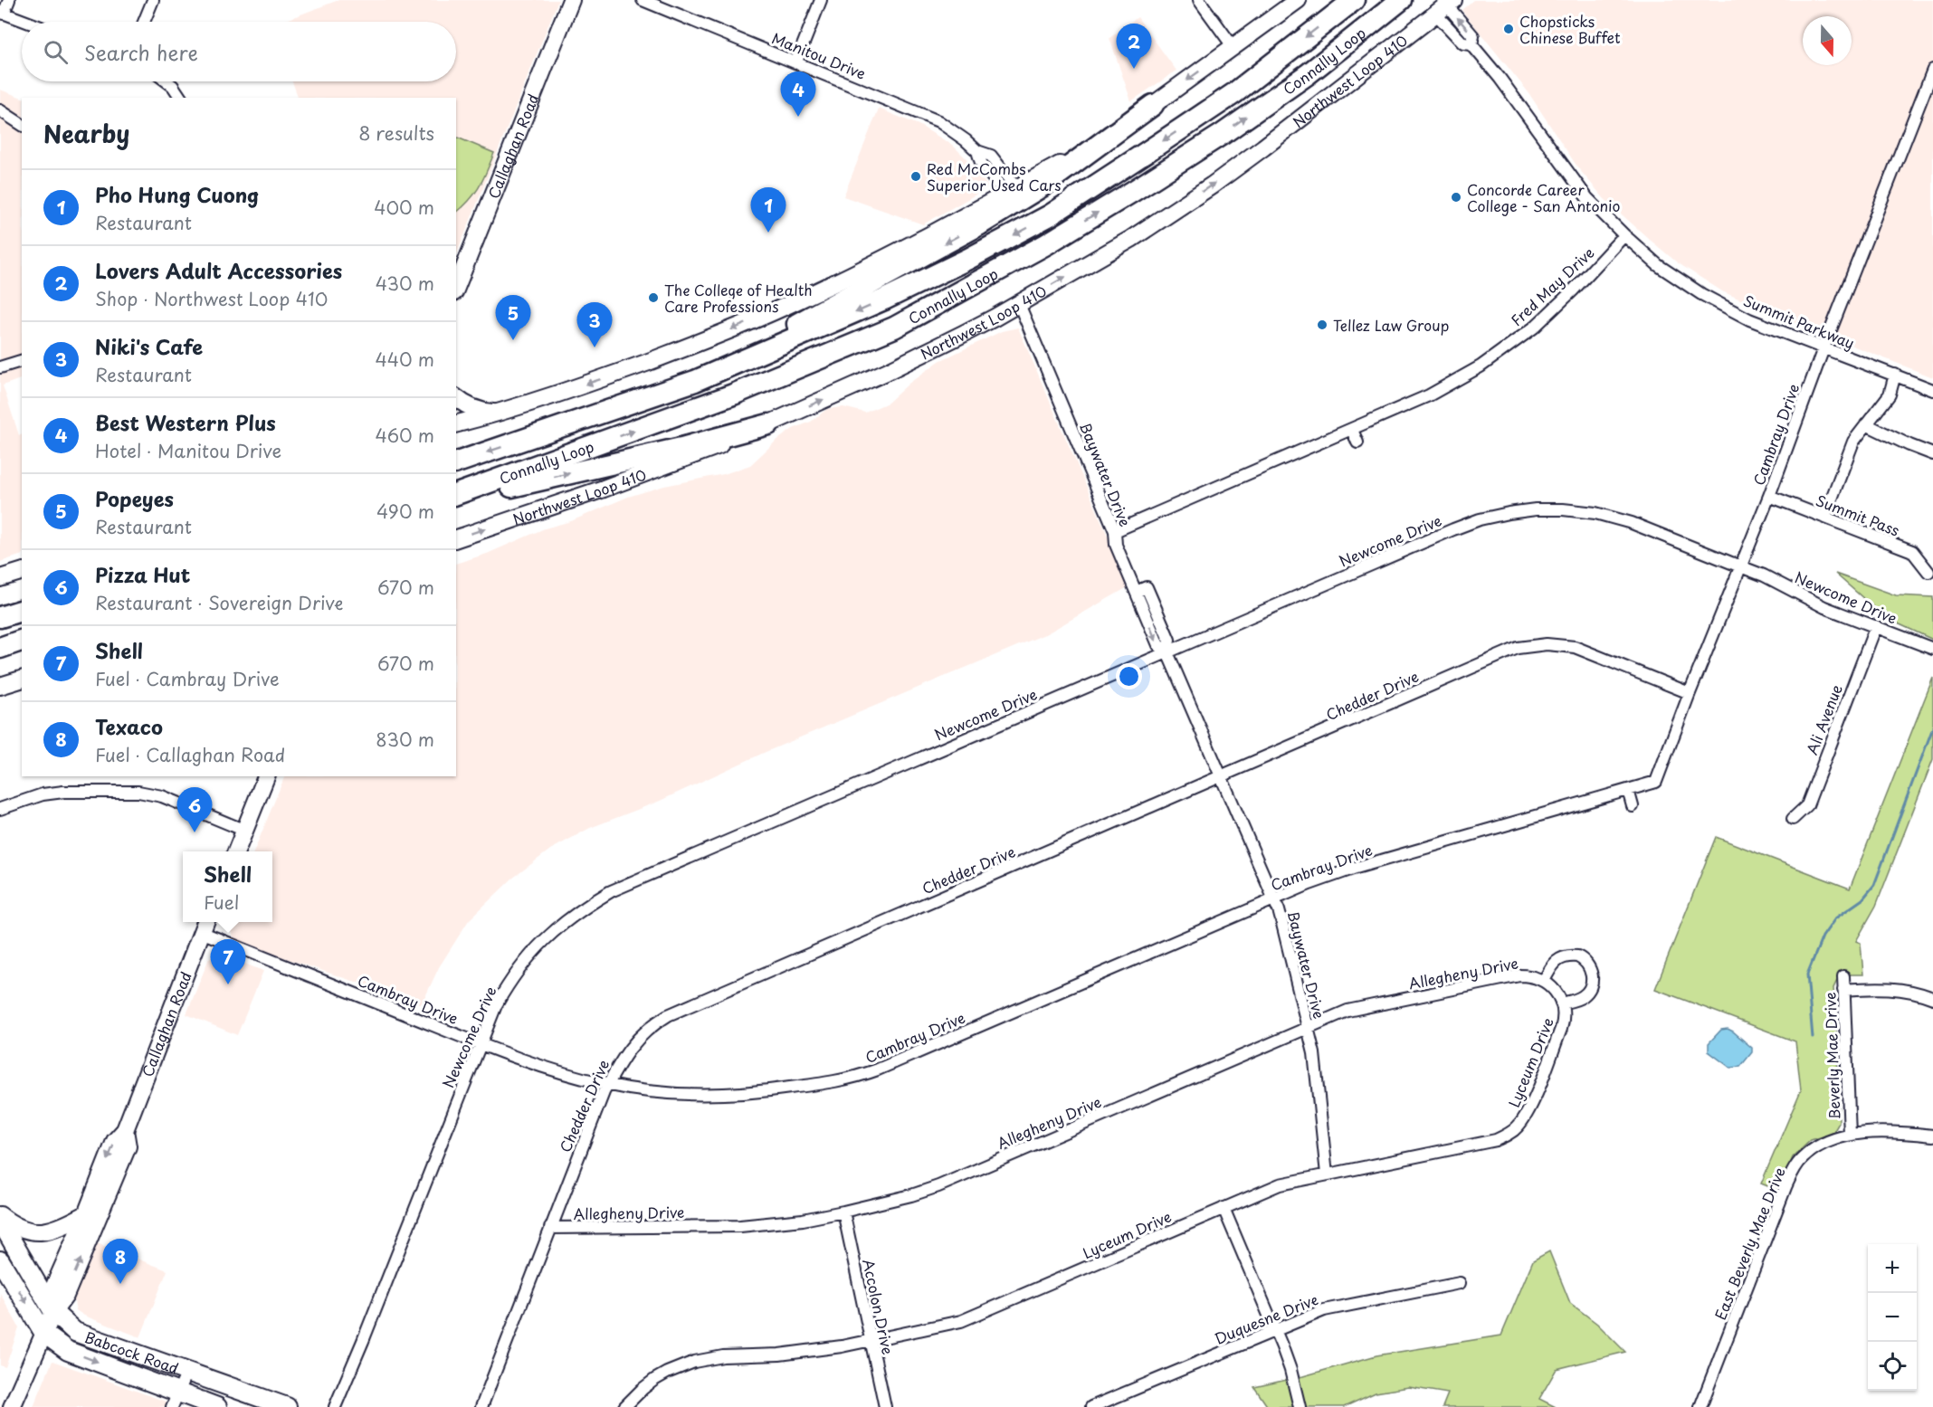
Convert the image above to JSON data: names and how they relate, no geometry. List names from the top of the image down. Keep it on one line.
{"streets":{"highway":["Connally Loop"],"main road":["Northwest Loop 410","Callaghan Road","Babcock Road"],"street":["Manitou Drive","Fred May Drive","Summit Parkway","Cambray Drive","Baywater Drive","Summit Pass","Newcome Drive","Chedder Drive","Ali Avenue","Allegheny Drive","Beverly Mae Drive","Lyceum Drive","East Beverly Mae Drive","Accolon Drive","Duquesne Drive"]},"crossings":[["Northwest Loop 410","Summit Parkway"],["Northwest Loop 410","Baywater Drive"],["Callaghan Road","Cambray Drive"],["Callaghan Road","Babcock Road"],["Fred May Drive","Summit Parkway"],["Fred May Drive","Baywater Drive"],["Summit Parkway","Cambray Drive"],["Cambray Drive","Baywater Drive"],["Cambray Drive","Summit Pass"],["Cambray Drive","Newcome Drive"],["Cambray Drive","Chedder Drive"],["Baywater Drive","Newcome Drive"],["Baywater Drive","Chedder Drive"],["Baywater Drive","Allegheny Drive"],["Baywater Drive","Lyceum Drive"],["Newcome Drive","Ali Avenue"],["Chedder Drive","Allegheny Drive"],["Allegheny Drive","Lyceum Drive"],["Allegheny Drive","Accolon Drive"],["Beverly Mae Drive","East Beverly Mae Drive"],["Lyceum Drive","Accolon Drive"]],"places":["Chopsticks Chinese Buffet","Red McCombs Superior Used Cars","Concorde Career College - San Antonio","The College of Health Care Professions","Tellez Law Group"],"north":"bottom","page":{"search":"Search here","pins":["2","4","1","5","3","6","7","8"],"heading":["Nearby","8 results"],"list":[{"mark":"1","name":"Pho Hung Cuong","note":"Restaurant","value":"400 m"},{"mark":"2","name":"Lovers Adult Accessories","note":"Shop · Northwest Loop 410","value":"430 m"},{"mark":"3","name":"Niki's Cafe","note":"Restaurant","value":"440 m"},{"mark":"4","name":"Best Western Plus","note":"Hotel · Manitou Drive","value":"460 m"},{"mark":"5","name":"Popeyes","note":"Restaurant","value":"490 m"},{"mark":"6","name":"Pizza Hut","note":"Restaurant · Sovereign Drive","value":"670 m"},{"mark":"7","name":"Shell","note":"Fuel · Cambray Drive","value":"670 m"},{"mark":"8","name":"Texaco","note":"Fuel · Callaghan Road","value":"830 m"}],"popup":["Shell","Fuel"],"map_buttons":["+","−"]}}
